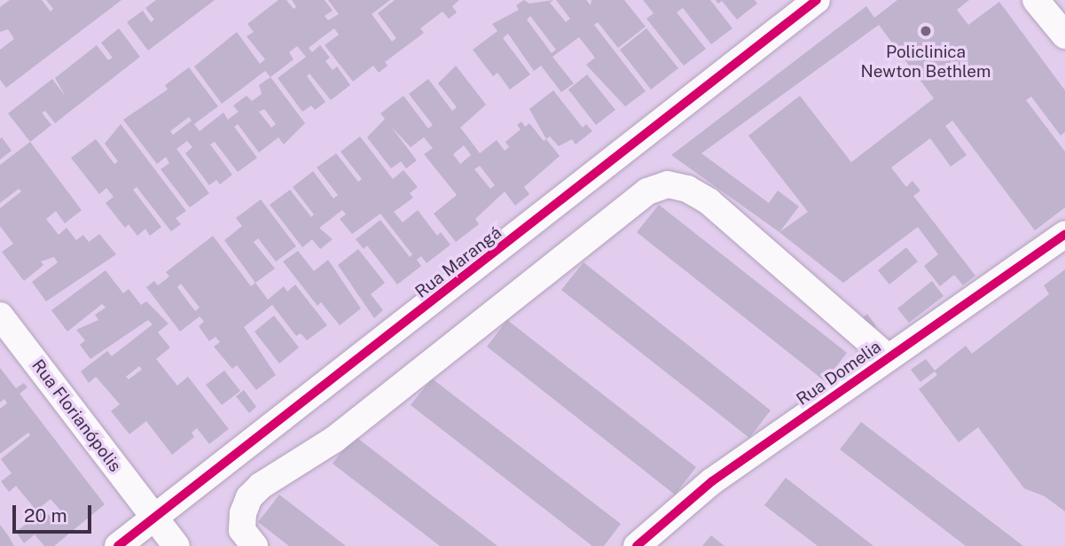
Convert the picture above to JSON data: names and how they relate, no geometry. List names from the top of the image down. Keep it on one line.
{"streets":{"street":["Rua Marangá","Rua Domelia","Rua Florianópolis"]},"crossings":[["Rua Marangá","Rua Florianópolis"]],"places":["Policlinica Newton Bethlem"],"scale_bar":"20 m"}
